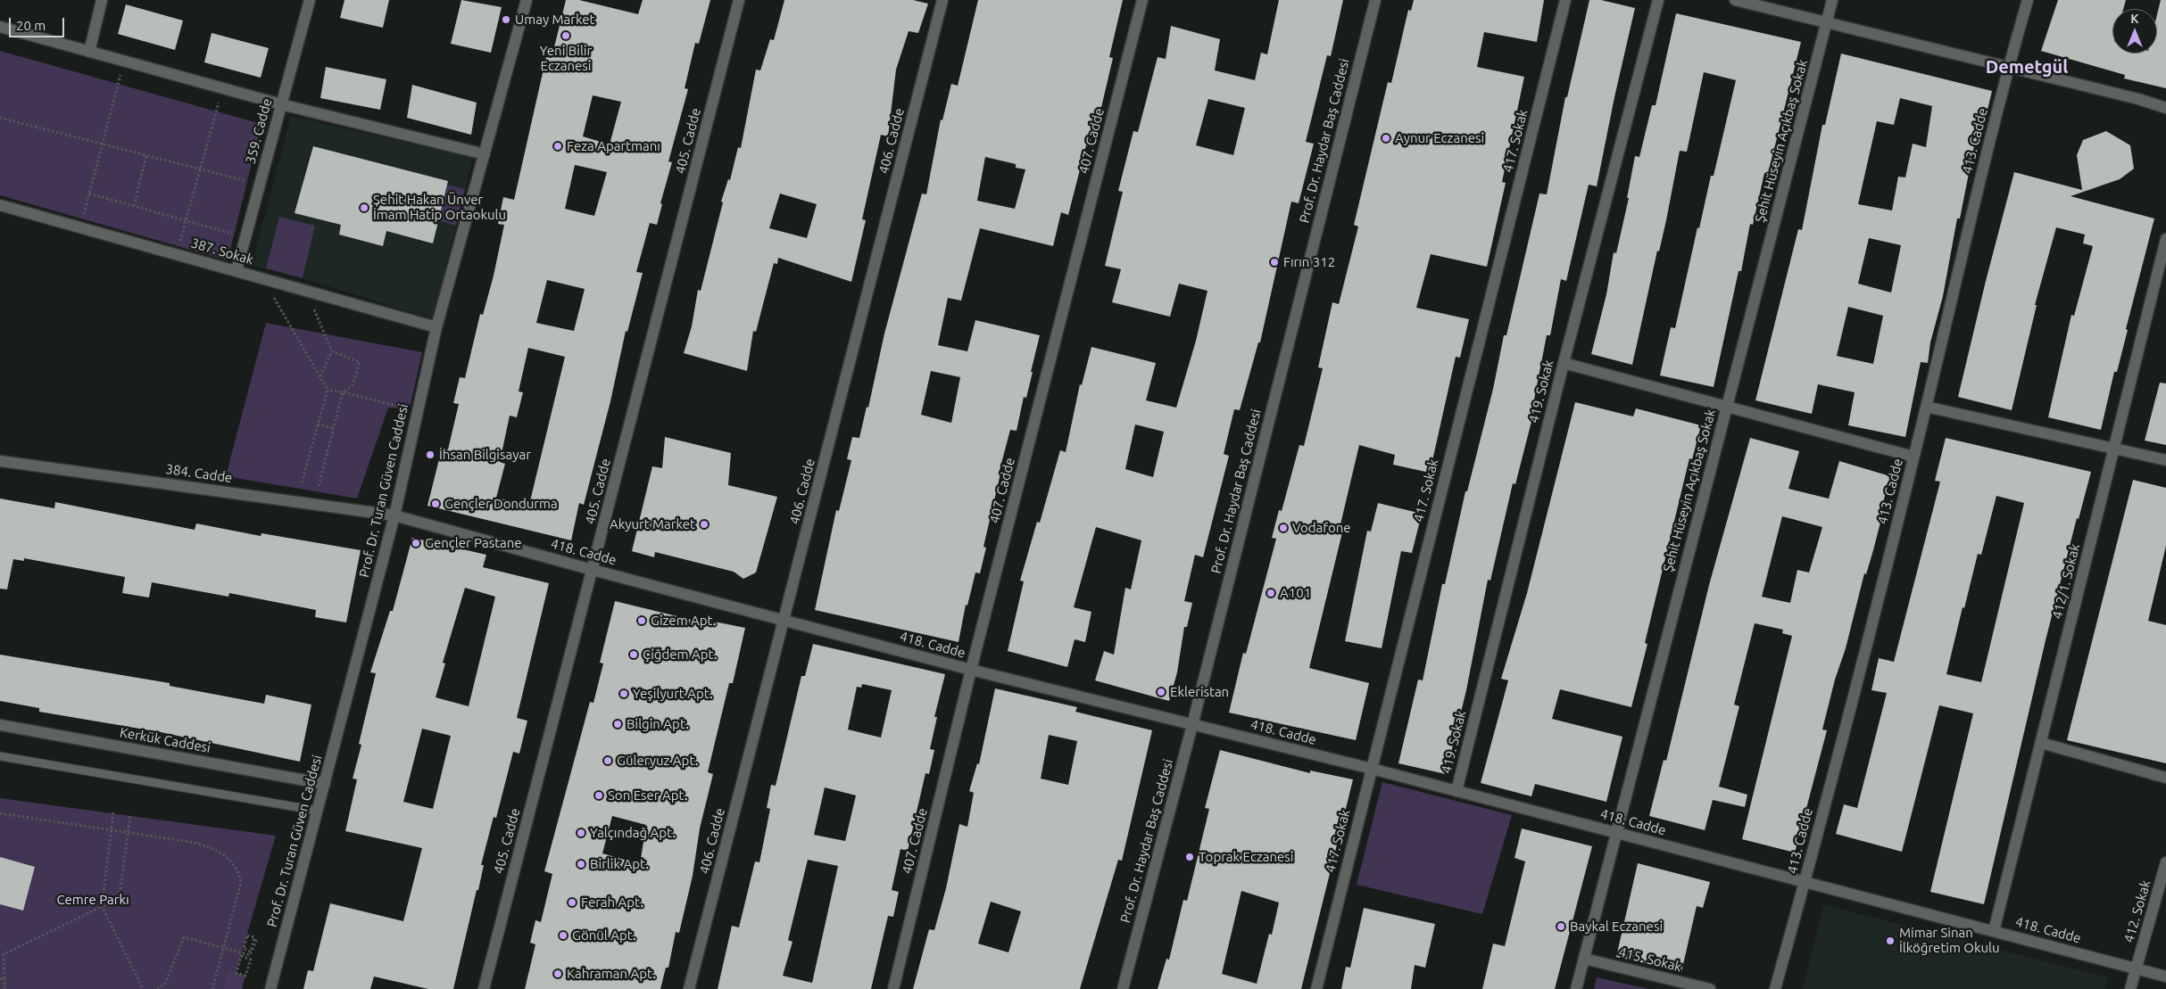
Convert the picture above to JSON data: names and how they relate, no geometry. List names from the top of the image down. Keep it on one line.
{"streets":{"street":["359. Cadde","405. Cadde","406. Cadde","407. Cadde","Prof. Dr. Haydar Baş Caddesi","417. Sokak","Şehit Hüseyin Açıkbaş Sokak","413. Cadde","387. Sokak","419. Sokak","384. Cadde","Prof. Dr. Turan Güven Caddesi","418. Cadde","412/1. Sokak","Kerkük Caddesi","412. Sokak","415. Sokak"]},"crossings":[["359. Cadde","387. Sokak"],["405. Cadde","418. Cadde"],["406. Cadde","418. Cadde"],["407. Cadde","418. Cadde"],["Prof. Dr. Haydar Baş Caddesi","418. Cadde"],["417. Sokak","418. Cadde"],["Şehit Hüseyin Açıkbaş Sokak","418. Cadde"],["Şehit Hüseyin Açıkbaş Sokak","415. Sokak"],["413. Cadde","418. Cadde"],["387. Sokak","Prof. Dr. Turan Güven Caddesi"],["419. Sokak","418. Cadde"],["384. Cadde","Prof. Dr. Turan Güven Caddesi"],["384. Cadde","418. Cadde"],["Prof. Dr. Turan Güven Caddesi","418. Cadde"],["Prof. Dr. Turan Güven Caddesi","Kerkük Caddesi"],["418. Cadde","412/1. Sokak"],["418. Cadde","412. Sokak"]],"districts":["Demetgül"],"parks":["Cemre Parkı"],"places":["Umay Market","Yeni Bilir Eczanesi","Aynur Eczanesi","Feza Apartmanı","Şehit Hakan Ünver İmam Hatip Ortaokulu","Fırın 312","İhsan Bilgisayar","Gençler Dondurma","Akyurt Market","Vodafone","Gençler Pastane","A101","Gizem Apt.","Çiğdem Apt.","Ekleristan","Yeşilyurt Apt.","Bilgin Apt.","Güleryuz Apt.","Son Eser Apt.","Yalçındağ Apt.","Toprak Eczanesi","Birlik Apt.","Ferah Apt.","Baykal Eczanesi","Gönül Apt.","Mimar Sinan İlköğretim Okulu","Kahraman Apt."],"scale_bar":"20 m","north":"top"}
